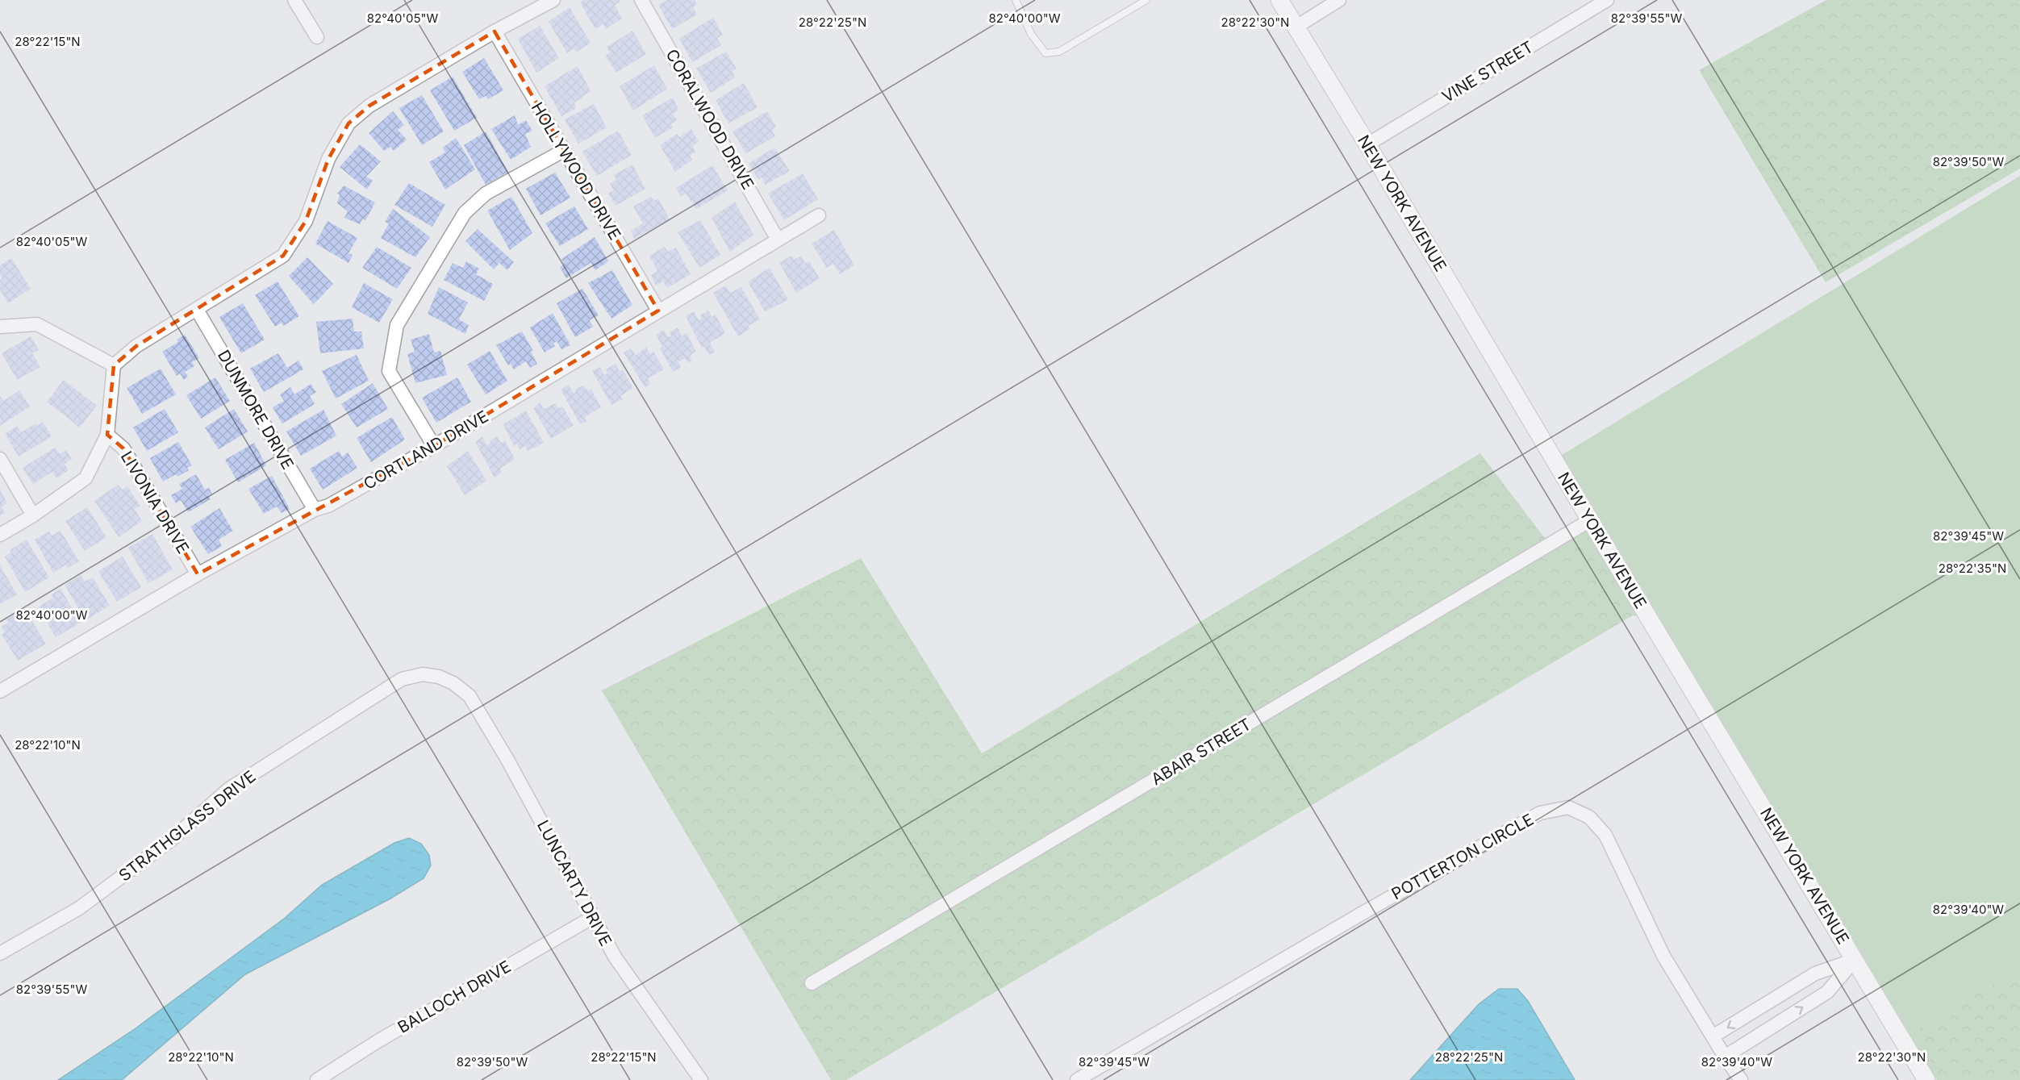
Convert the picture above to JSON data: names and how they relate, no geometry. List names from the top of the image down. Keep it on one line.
{"streets":{"street":["VINE STREET","CORALWOOD DRIVE","HOLLYWOOD DRIVE","NEW YORK AVENUE","DUNMORE DRIVE","CORTLAND DRIVE","LIVONIA DRIVE","ABAIR STREET","STRATHGLASS DRIVE","POTTERTON CIRCLE","LUNCARTY DRIVE","BALLOCH DRIVE"]},"crossings":[["VINE STREET","NEW YORK AVENUE"],["CORALWOOD DRIVE","CORTLAND DRIVE"],["HOLLYWOOD DRIVE","CORTLAND DRIVE"],["NEW YORK AVENUE","ABAIR STREET"],["DUNMORE DRIVE","CORTLAND DRIVE"],["CORTLAND DRIVE","LIVONIA DRIVE"],["STRATHGLASS DRIVE","LUNCARTY DRIVE"],["LUNCARTY DRIVE","BALLOCH DRIVE"]],"coordinates":["82°40'05\"W","82°40'00\"W","82°39'55\"W","28°22'30\"N","28°22'25\"N","28°22'15\"N","82°39'50\"W","82°39'45\"W","28°22'35\"N","28°22'10\"N","82°39'40\"W"]}
